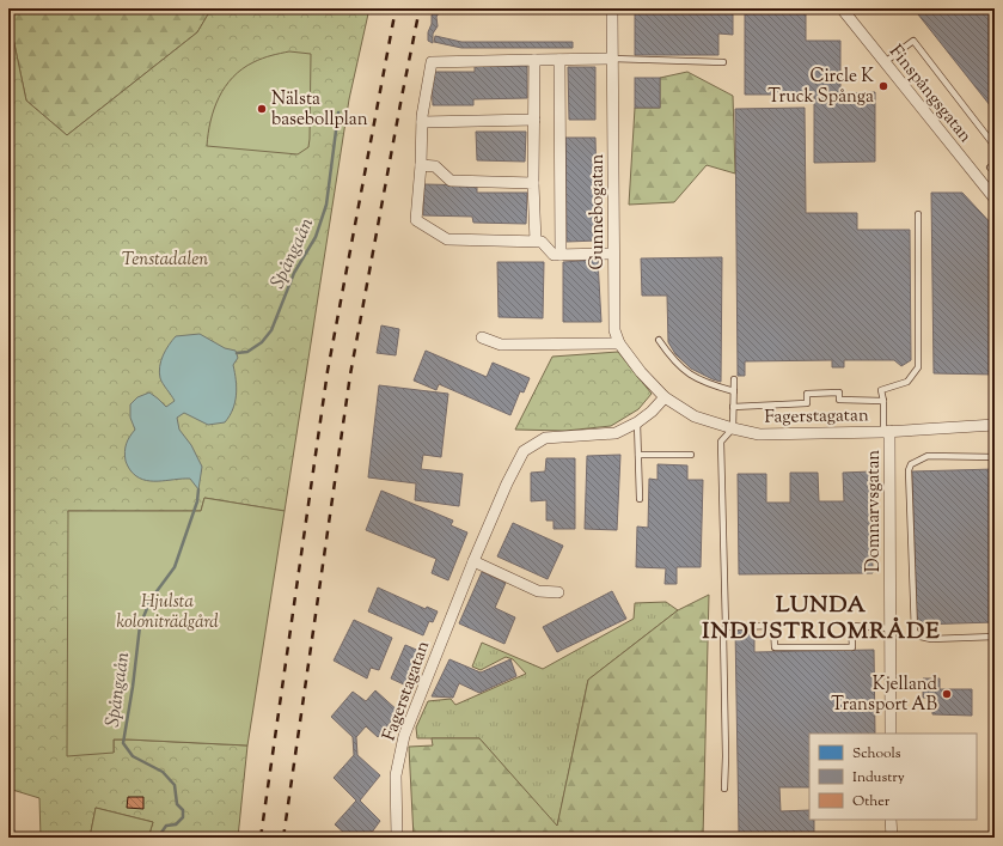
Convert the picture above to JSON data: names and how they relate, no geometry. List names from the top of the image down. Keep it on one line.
{"streets":{"street":["Finspångsgatan","Gunnebogatan","Fagerstagatan","Domnarvsgatan"]},"crossings":[["Gunnebogatan","Fagerstagatan"],["Fagerstagatan","Domnarvsgatan"]],"districts":["LUNDA INDUSTRIOMRÅDE"],"water":["Spångaån"],"parks":["Tenstadalen","Hjulsta koloniträdgård"],"places":["Circle K Truck Spånga","Nälsta basebollplan","Kjelland Transport AB"],"legend":["Schools","Industry","Other"]}
